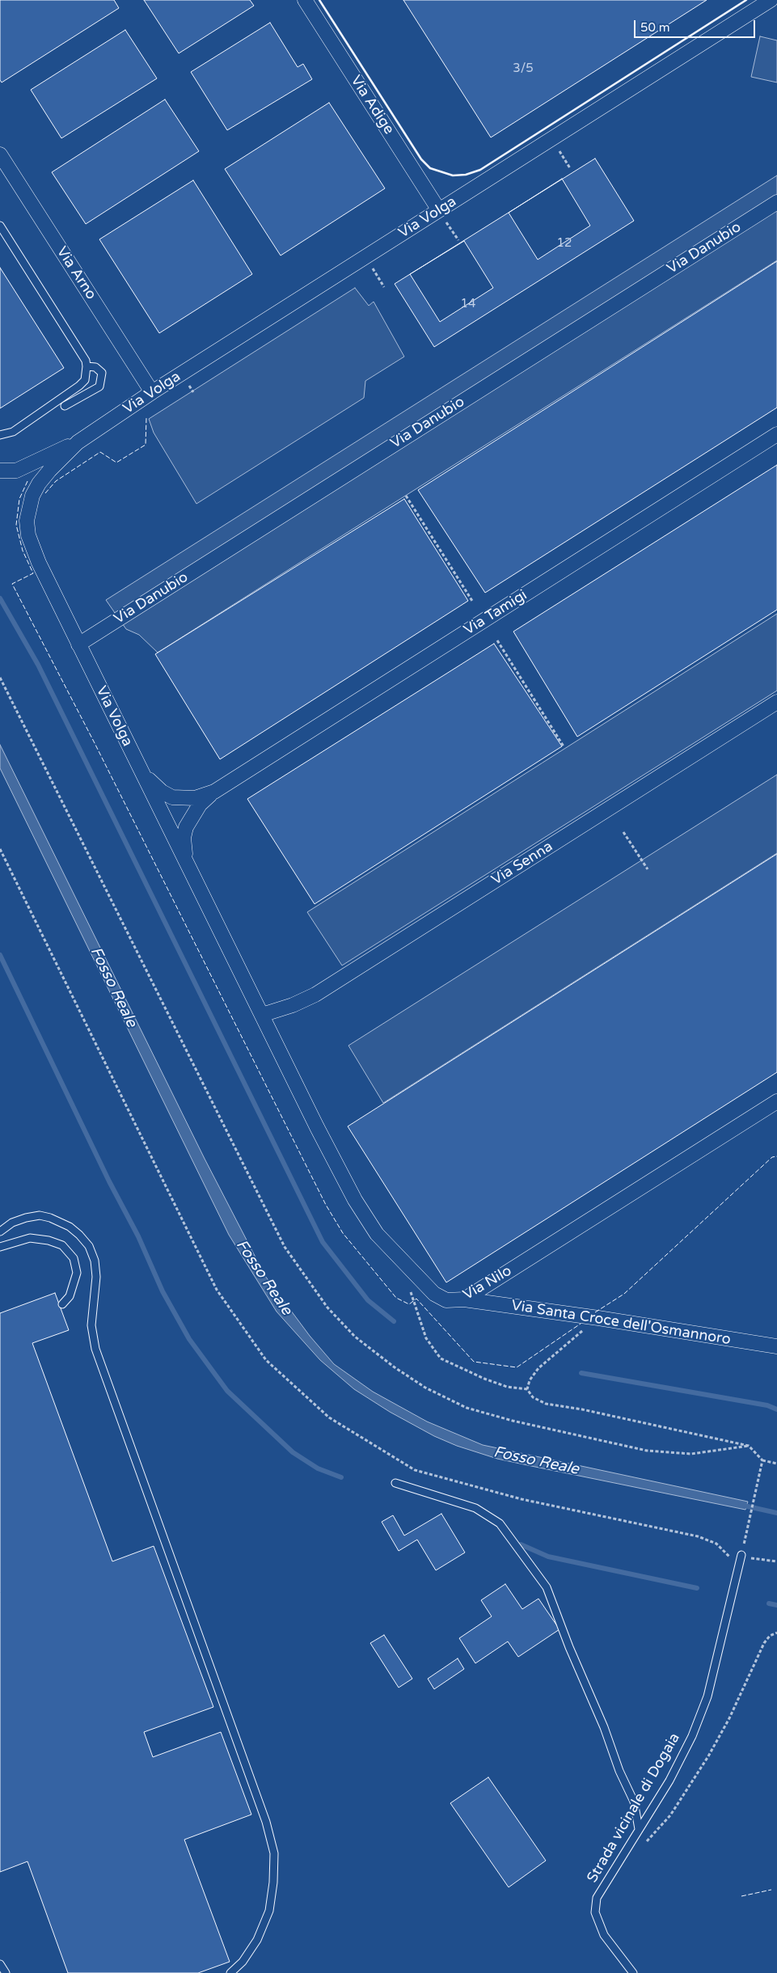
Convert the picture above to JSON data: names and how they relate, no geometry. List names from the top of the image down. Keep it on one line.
{"streets":{"street":["Via Adige","Via Volga","Via Danubio","Via Arno","Via Tamigi","Via Senna","Via Nilo","Via Santa Croce dell'Osmannoro"],"lane":["Strada vicinale di Dogaia"]},"crossings":[["Via Adige","Via Volga"],["Via Volga","Via Danubio"],["Via Volga","Via Arno"],["Via Volga","Via Tamigi"],["Via Volga","Via Senna"],["Via Volga","Via Nilo"],["Via Senna","Via Nilo"],["Via Nilo","Via Santa Croce dell'Osmannoro"]],"water":["Fosso Reale"],"house_numbers":["3/5","12","14"],"scale_bar":"50 m"}
